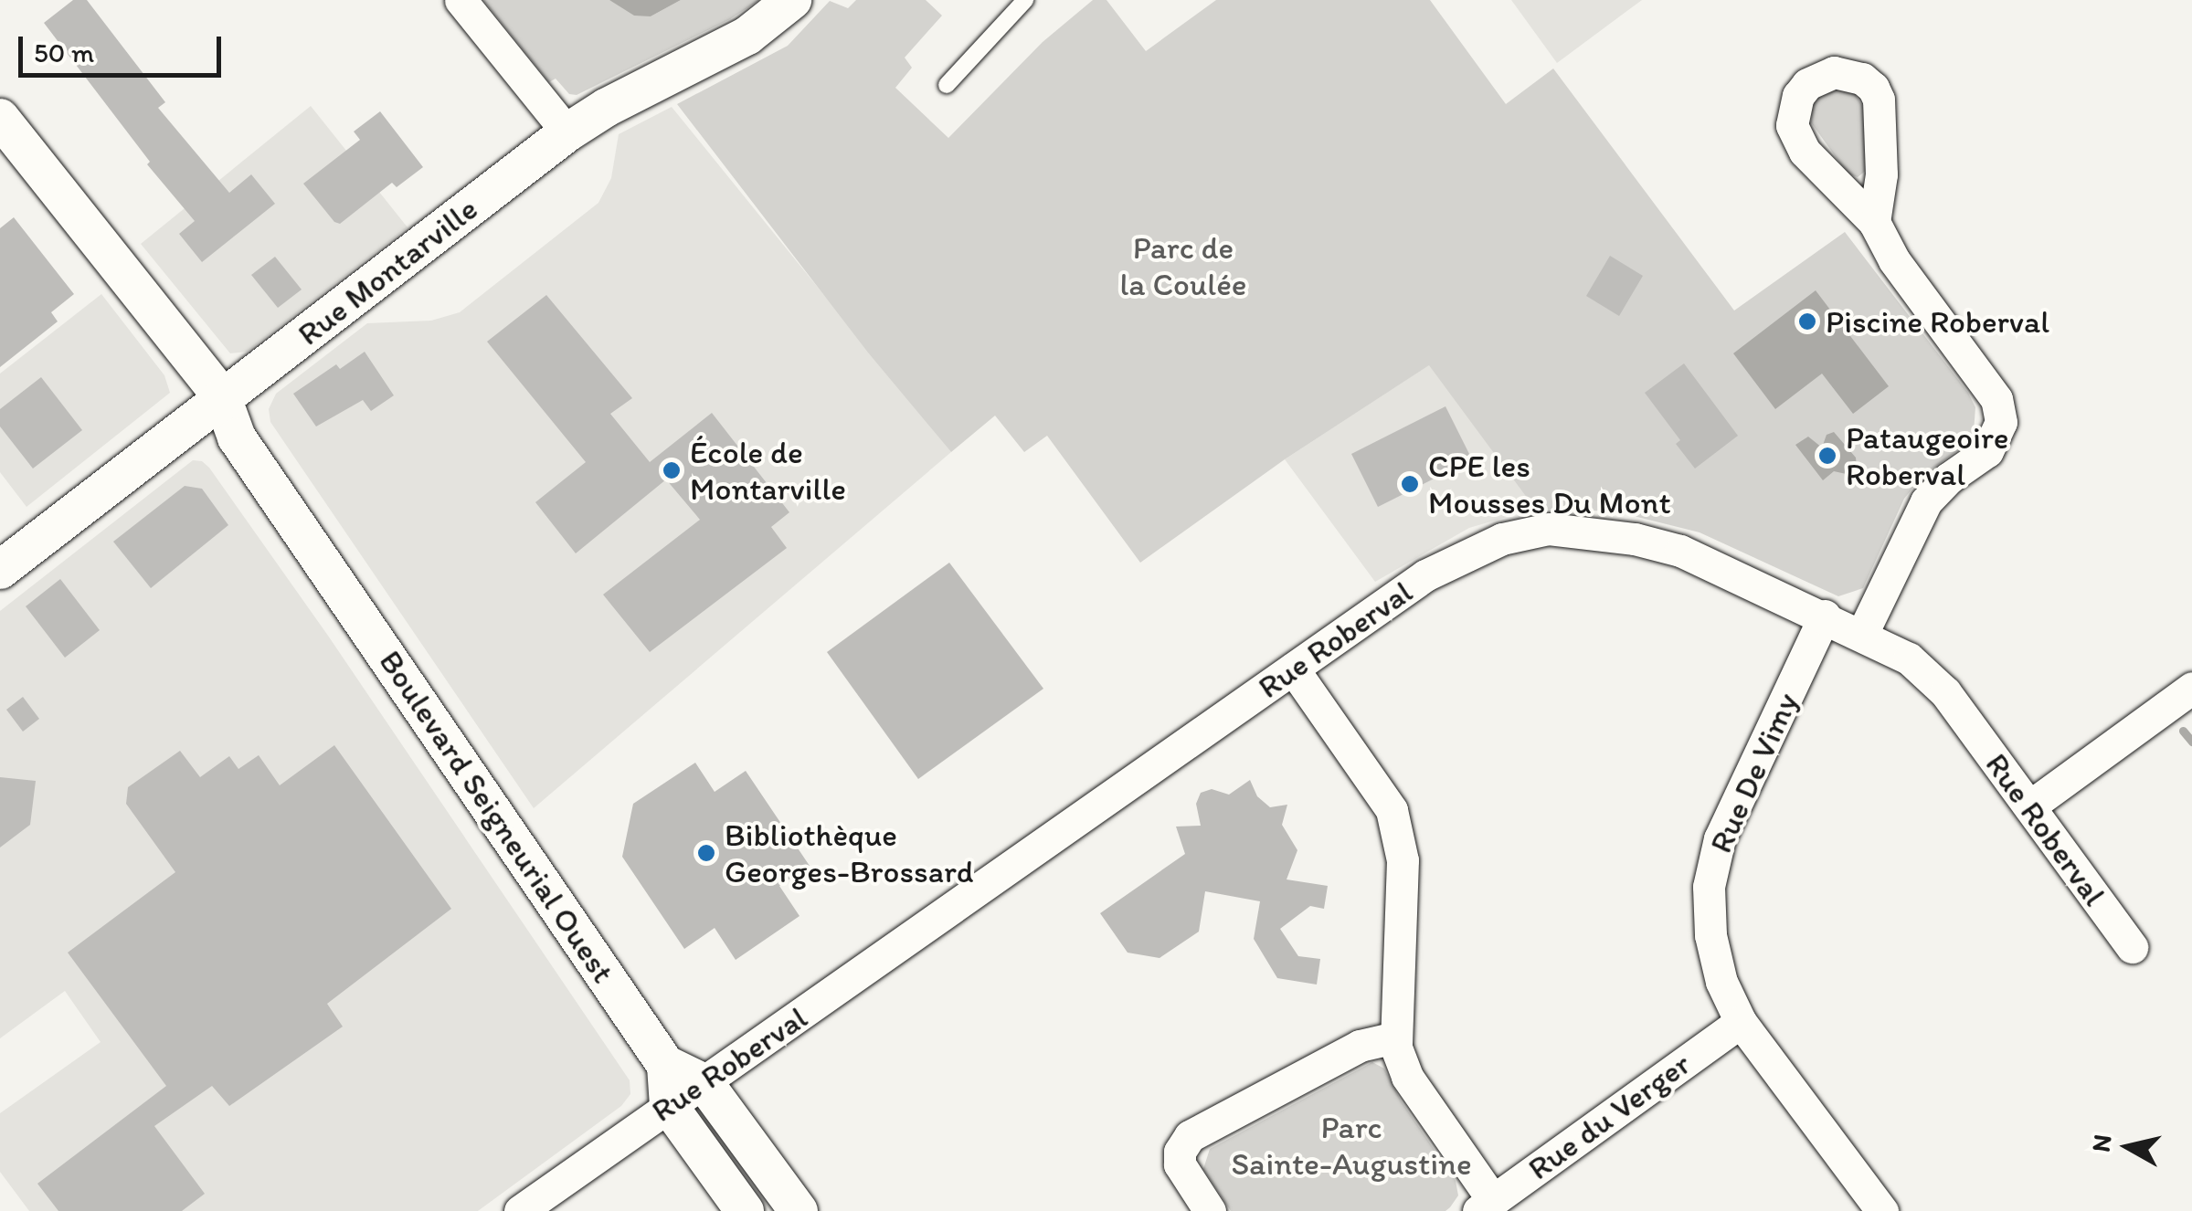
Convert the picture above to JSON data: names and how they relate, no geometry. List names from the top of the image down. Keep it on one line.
{"streets":{"street":["Rue Montarville","Rue Roberval","Rue De Vimy","Boulevard Seigneurial Ouest","Rue du Verger"]},"crossings":[["Rue Montarville","Boulevard Seigneurial Ouest"],["Rue Roberval","Rue De Vimy"],["Rue Roberval","Boulevard Seigneurial Ouest"],["Rue De Vimy","Rue du Verger"]],"parks":["Parc de la Coulée","Parc Sainte-Augustine"],"places":["Piscine Roberval","Pataugeoire Roberval","École de Montarville","CPE les Mousses Du Mont","Bibliothèque Georges-Brossard"],"scale_bar":"50 m","north":"left"}
